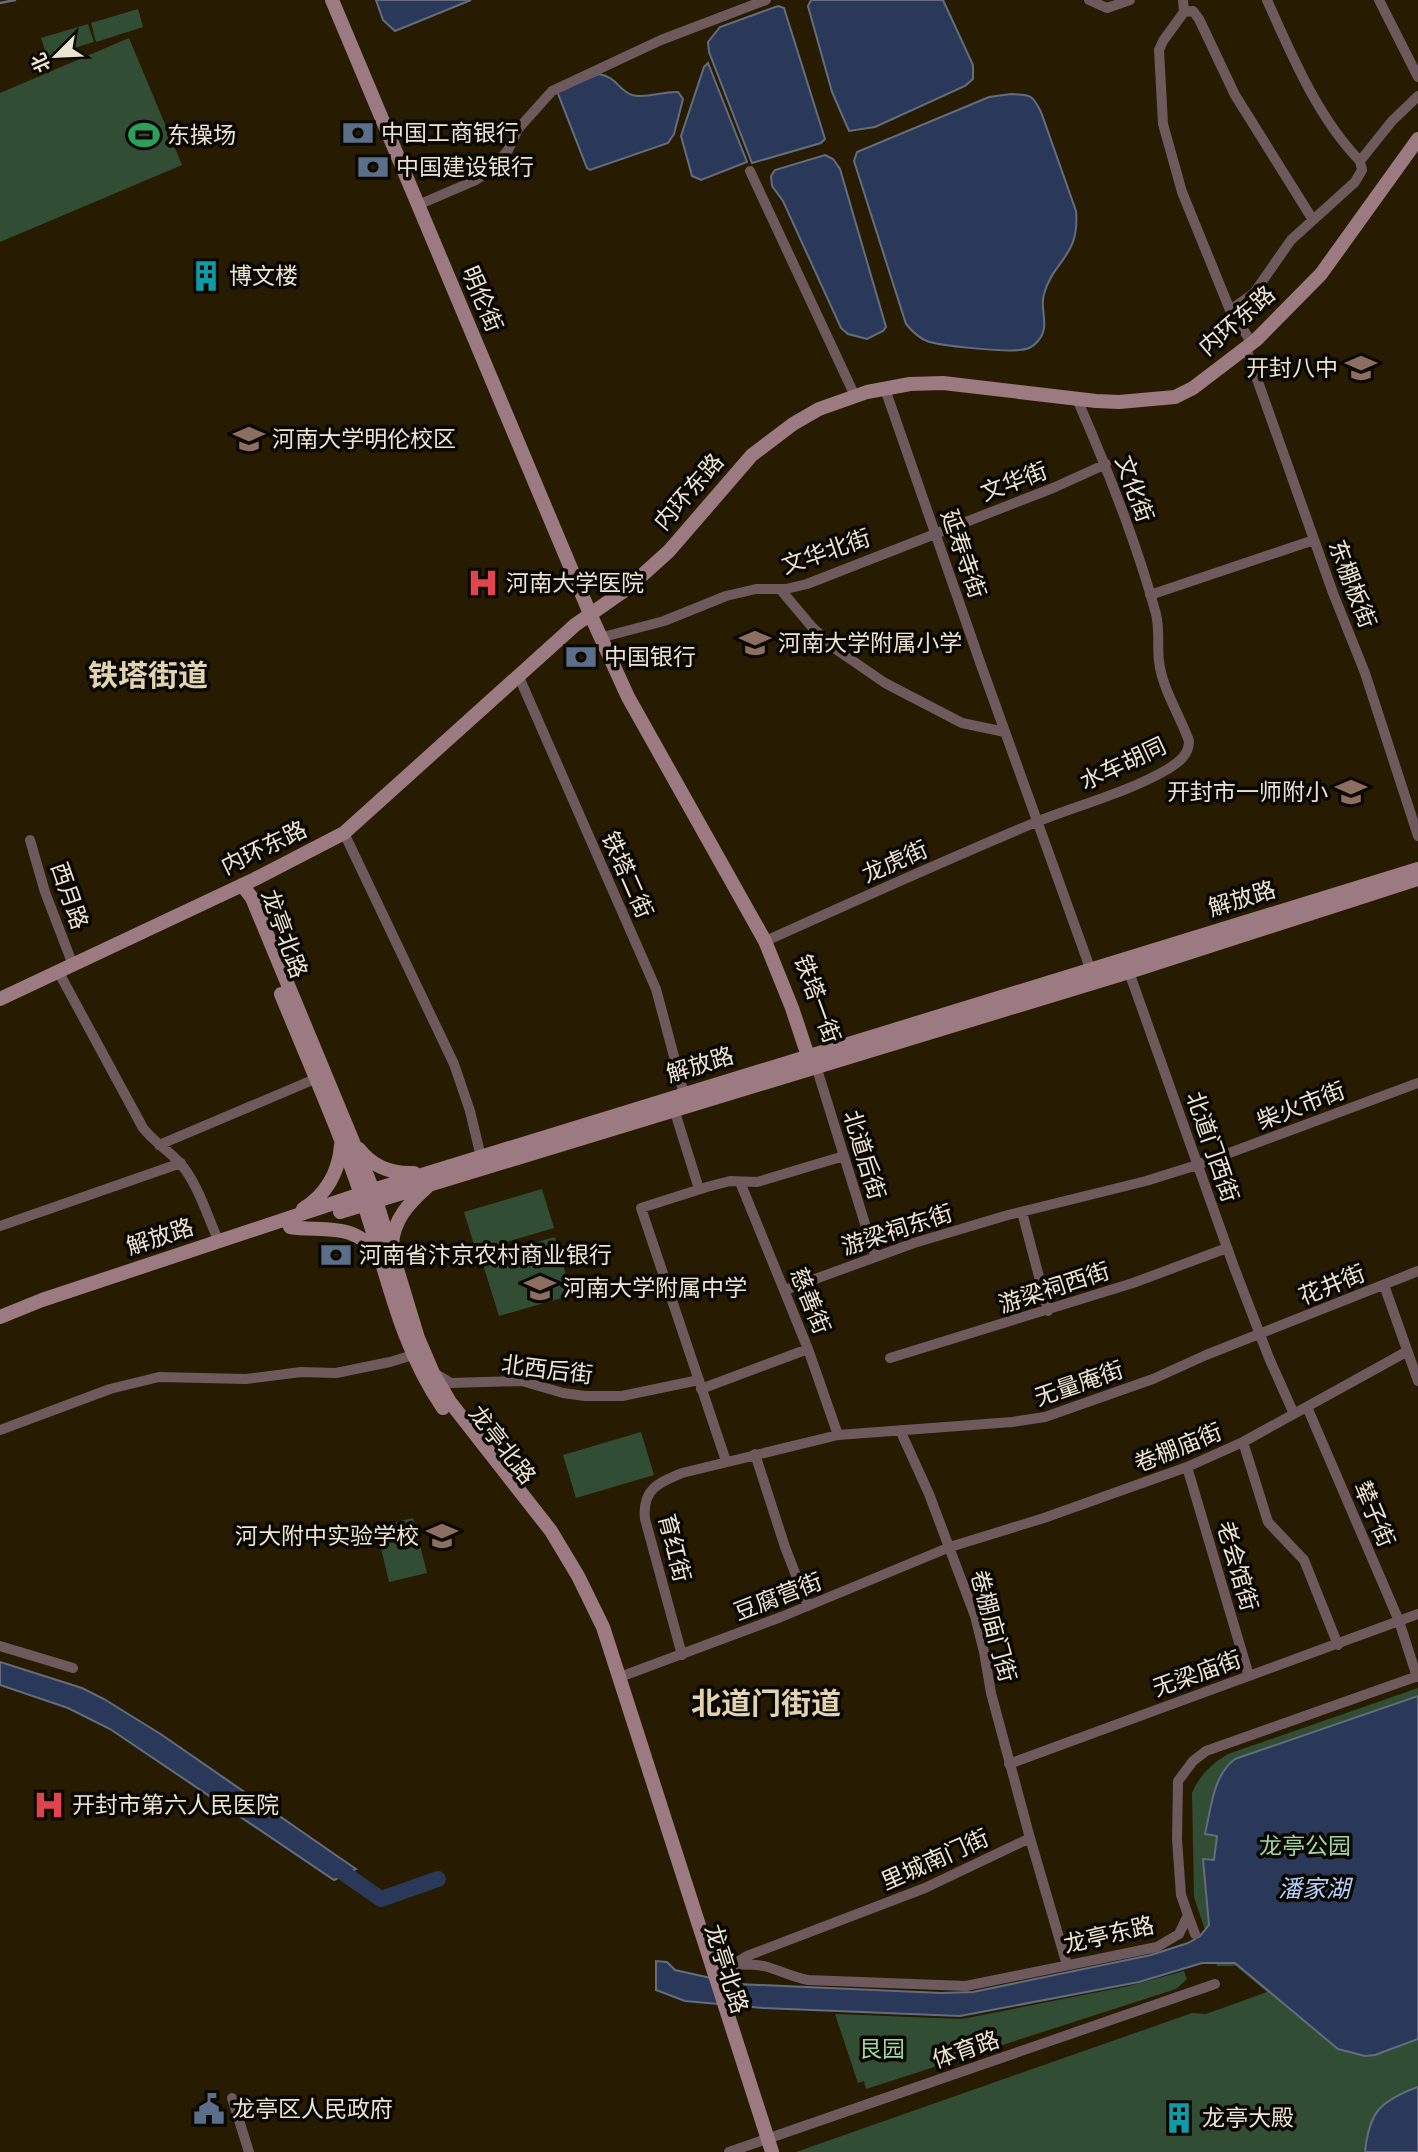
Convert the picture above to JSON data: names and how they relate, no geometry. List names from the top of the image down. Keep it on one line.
{"streets":{"main road":["明伦街","内环东路","解放路","龙亭北路","铁塔一街"],"street":["文华街","文化街","文华北街","延寿寺街","东棚板街","水车胡同","龙虎街","铁塔二街","西月路","柴火市街","北道门西街","北道后街","游梁祠东街","花井街","游梁祠西街","慈善街","北西后街","无量庵街","卷棚庙街","辇子街","育红街","老会馆街","豆腐营街","卷棚庙门街","无梁庙街","里城南门街","龙亭东路","体育路"]},"crossings":[["明伦街","内环东路"],["明伦街","铁塔一街"],["内环东路","文化街"],["内环东路","延寿寺街"],["内环东路","东棚板街"],["内环东路","铁塔二街"],["内环东路","西月路"],["内环东路","龙亭北路"],["内环东路","铁塔一街"],["文华街","文化街"],["文华街","文华北街"],["文华街","延寿寺街"],["文化街","水车胡同"],["文华北街","延寿寺街"],["文华北街","铁塔一街"],["延寿寺街","水车胡同"],["延寿寺街","龙虎街"],["延寿寺街","解放路"],["水车胡同","龙虎街"],["龙虎街","铁塔一街"],["铁塔二街","解放路"],["解放路","龙亭北路"],["解放路","铁塔一街"],["解放路","北道门西街"],["解放路","北道后街"],["龙亭北路","北西后街"],["龙亭北路","豆腐营街"],["龙亭北路","龙亭东路"],["龙亭北路","体育路"],["铁塔一街","北道后街"],["柴火市街","北道门西街"],["柴火市街","游梁祠东街"],["北道门西街","游梁祠东街"],["北道门西街","花井街"],["北道门西街","游梁祠西街"],["北道门西街","无量庵街"],["北道门西街","卷棚庙街"],["北道后街","游梁祠东街"],["游梁祠东街","慈善街"],["花井街","无量庵街"],["慈善街","育红街"],["无量庵街","育红街"],["无量庵街","卷棚庙门街"],["卷棚庙街","辇子街"],["卷棚庙街","老会馆街"],["卷棚庙街","豆腐营街"],["卷棚庙街","卷棚庙门街"],["辇子街","无梁庙街"],["辇子街","龙亭东路"],["育红街","豆腐营街"],["育红街","卷棚庙门街"],["老会馆街","无梁庙街"],["豆腐营街","卷棚庙门街"],["卷棚庙门街","无梁庙街"],["卷棚庙门街","里城南门街"],["里城南门街","龙亭东路"]],"districts":["铁塔街道","北道门街道"],"water":["潘家湖"],"parks":["龙亭公园","艮园"],"places":{"bank":["中国工商银行","中国建设银行","中国银行","河南省汴京农村商业银行"],"sports":["东操场"],"building":["博文楼","龙亭大殿"],"school or university":["开封八中","河南大学明伦校区","河南大学附属小学","开封市一师附小","河南大学附属中学","河大附中实验学校"],"hospital":["河南大学医院","开封市第六人民医院"],"public building":["龙亭区人民政府"]},"north":"bottom left"}
